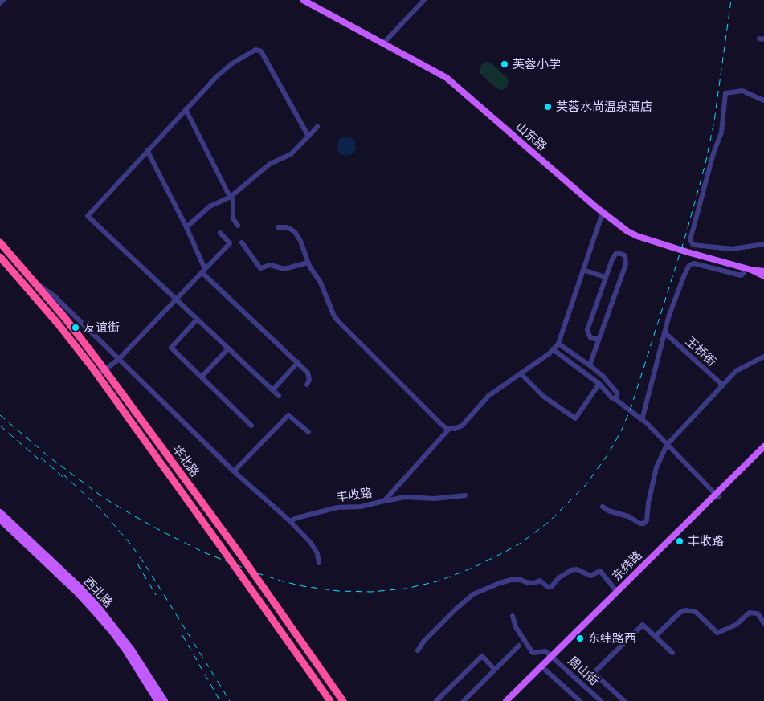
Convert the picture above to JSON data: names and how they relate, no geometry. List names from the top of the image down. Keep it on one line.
{"streets":{"highway":["华北路"],"main road":["山东路","东纬路","西北路"],"street":["玉桥街","丰收路","周山街"]},"crossings":[["山东路","丰收路"],["东纬路","周山街"]],"places":["芙蓉小学","芙蓉水尚温泉酒店","友谊街","丰收路","东纬路西"]}
